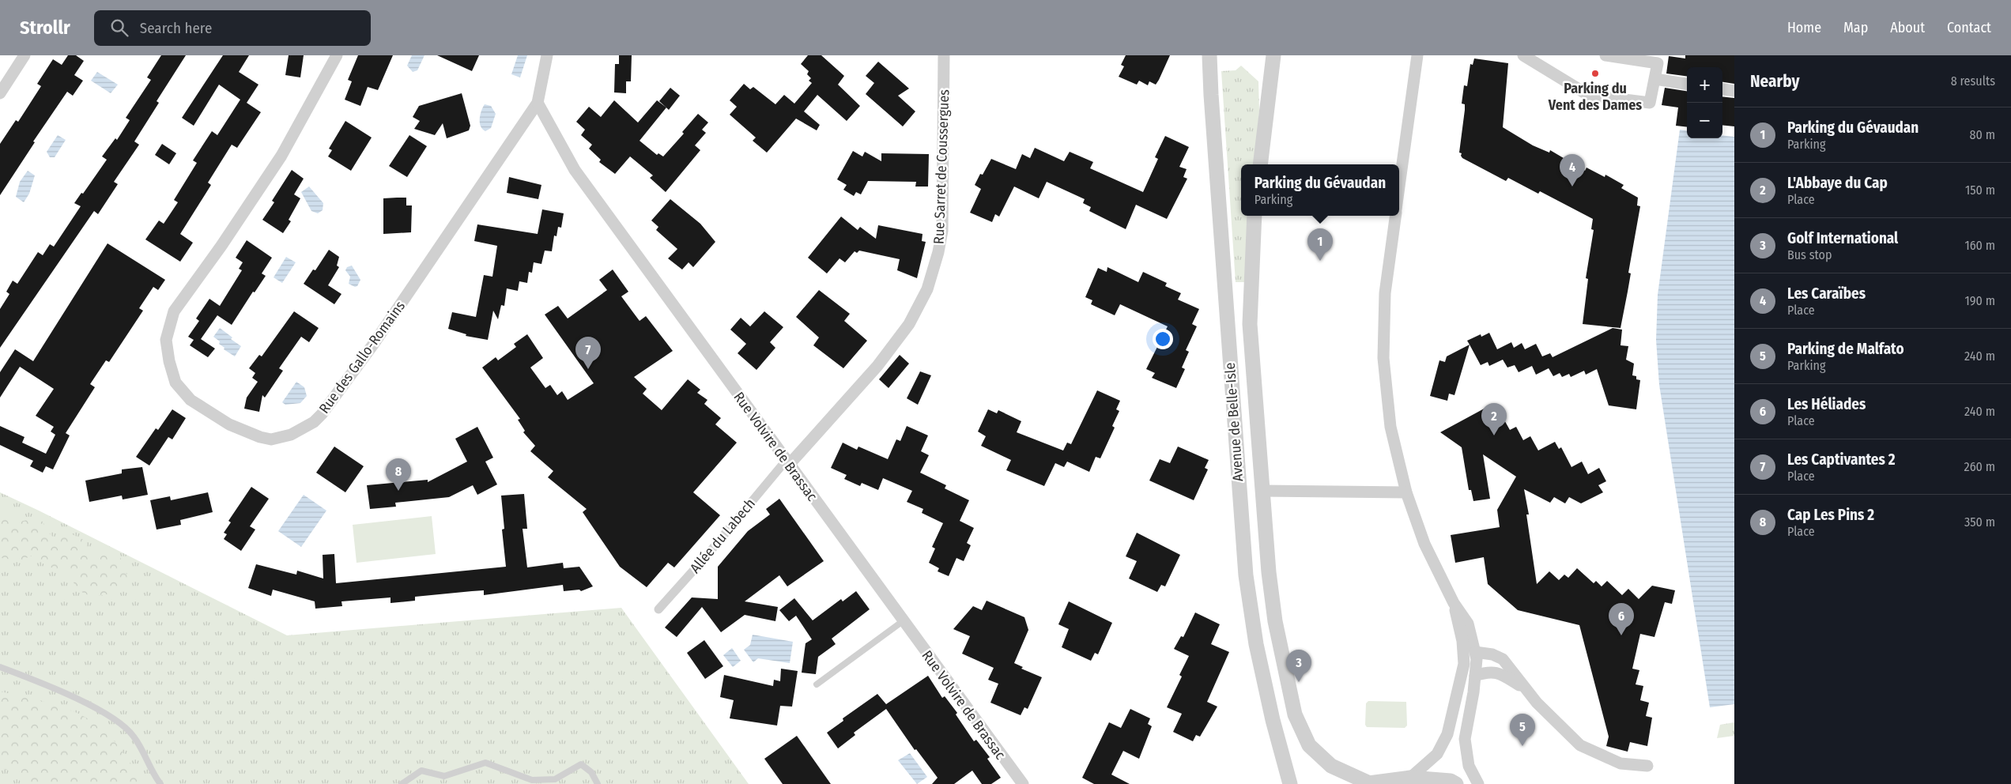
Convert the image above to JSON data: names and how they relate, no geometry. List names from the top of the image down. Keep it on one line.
{"streets":{"street":["Rue Sarret de Coussergues","Rue des Gallo-Romains","Avenue de Belle-Isle","Rue Volvire de Brassac","Allée du Labech"]},"crossings":[["Rue Sarret de Coussergues","Rue Volvire de Brassac"],["Rue Sarret de Coussergues","Allée du Labech"],["Rue des Gallo-Romains","Rue Volvire de Brassac"],["Rue Volvire de Brassac","Allée du Labech"]],"places":["Parking du Vent des Dames"],"page":{"header":"Strollr","search":"Search here","nav":["Home","Map","About","Contact"],"heading":["Nearby","8 results"],"map_buttons":["+","−"],"list":[{"mark":"1","name":"Parking du Gévaudan","note":"Parking","value":"80 m"},{"mark":"2","name":"L'Abbaye du Cap","note":"Place","value":"150 m"},{"mark":"3","name":"Golf International","note":"Bus stop","value":"160 m"},{"mark":"4","name":"Les Caraïbes","note":"Place","value":"190 m"},{"mark":"5","name":"Parking de Malfato","note":"Parking","value":"240 m"},{"mark":"6","name":"Les Héliades","note":"Place","value":"240 m"},{"mark":"7","name":"Les Captivantes 2","note":"Place","value":"260 m"},{"mark":"8","name":"Cap Les Pins 2","note":"Place","value":"350 m"}],"pins":["4","1","7","2","8","6","3","5"],"popup":["Parking du Gévaudan","Parking"]}}
